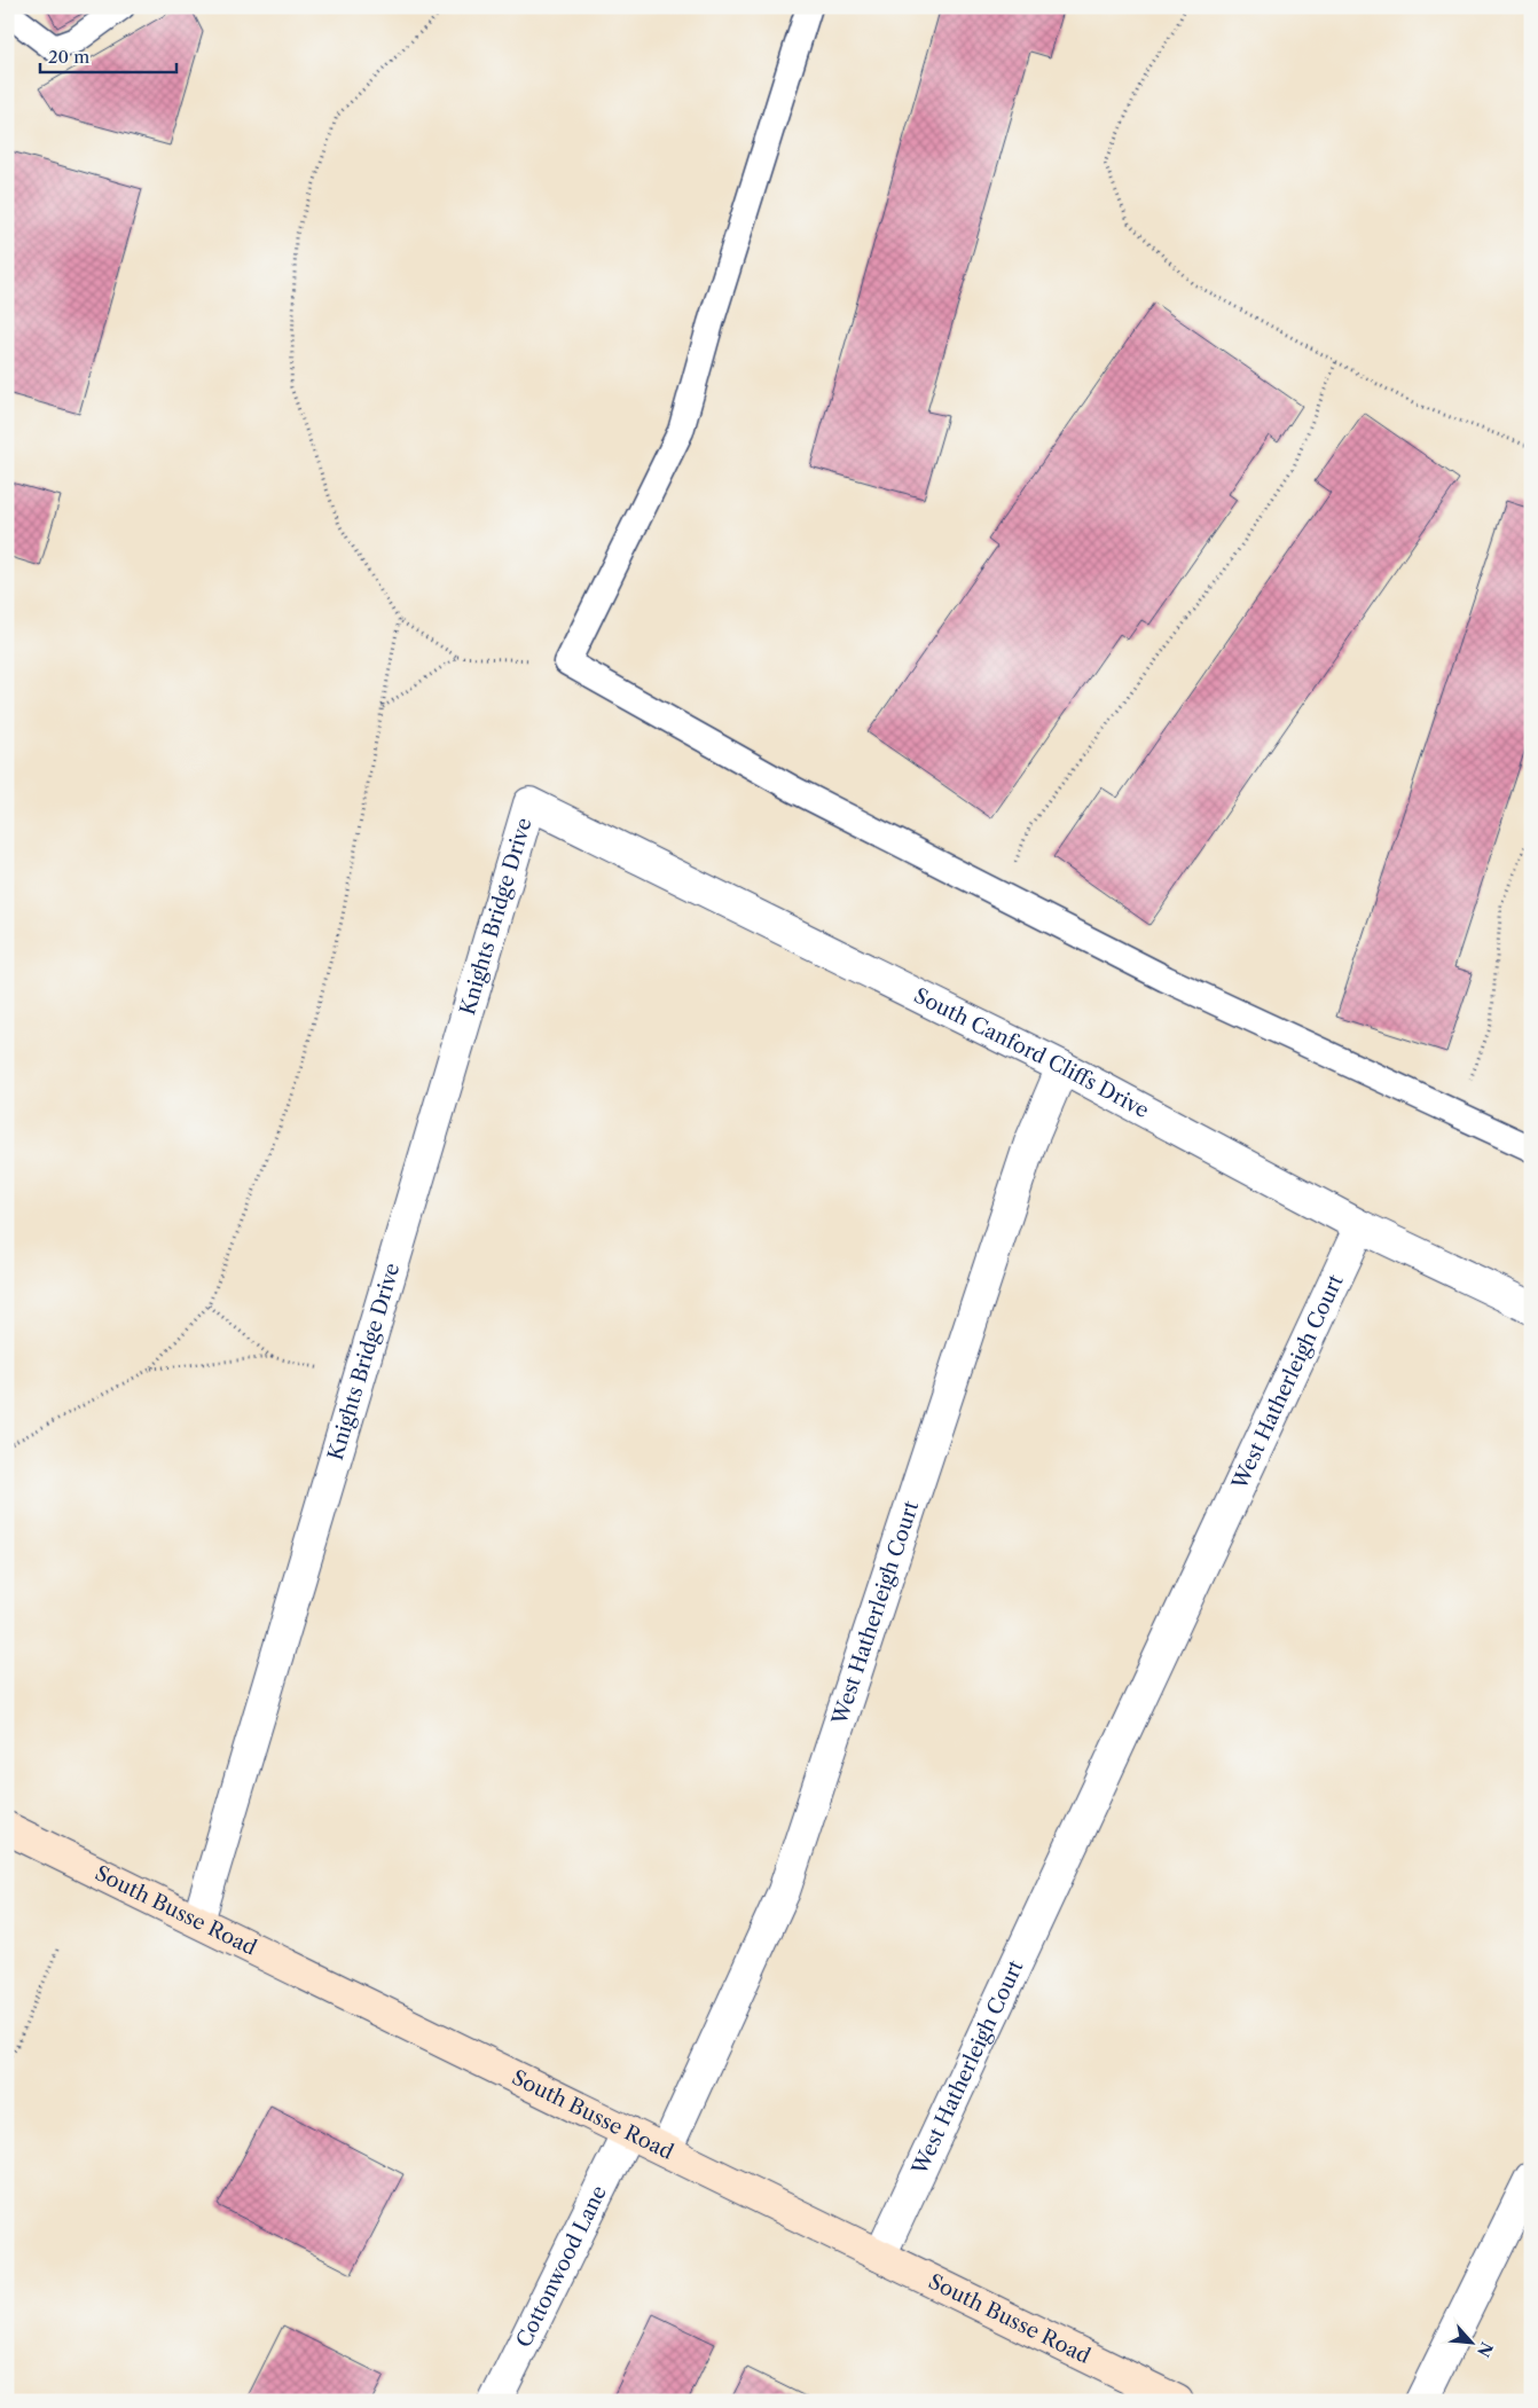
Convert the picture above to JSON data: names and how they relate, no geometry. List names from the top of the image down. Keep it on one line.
{"streets":{"main road":["South Busse Road"],"street":["Knights Bridge Drive","South Canford Cliffs Drive","West Hatherleigh Court","Cottonwood Lane"]},"crossings":[["Knights Bridge Drive","South Canford Cliffs Drive"],["Knights Bridge Drive","South Busse Road"],["South Canford Cliffs Drive","West Hatherleigh Court"],["West Hatherleigh Court","South Busse Road"],["South Busse Road","Cottonwood Lane"]],"scale_bar":"20 m","north":"bottom right"}
